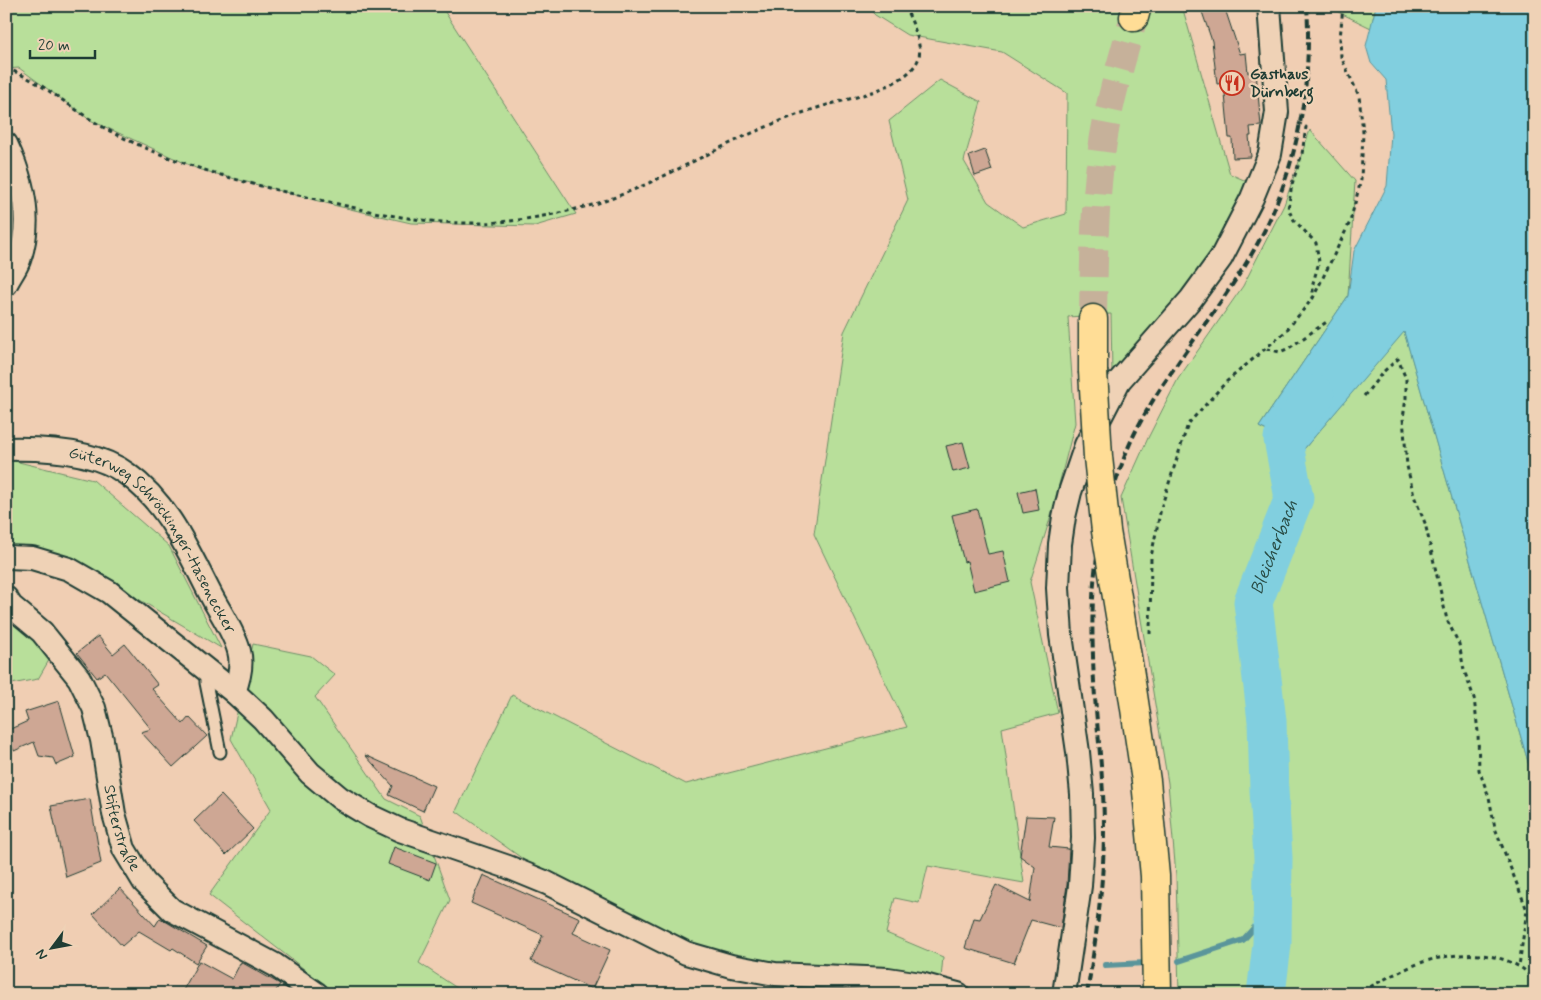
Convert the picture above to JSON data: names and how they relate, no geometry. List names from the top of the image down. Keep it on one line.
{"streets":{"street":["Güterweg Schröckinger-Hasenecker","Stifterstraße"]},"water":["Bleicherbach"],"places":{"restaurant":["Gasthaus Dürnberg"]},"scale_bar":"20 m","north":"bottom left"}
